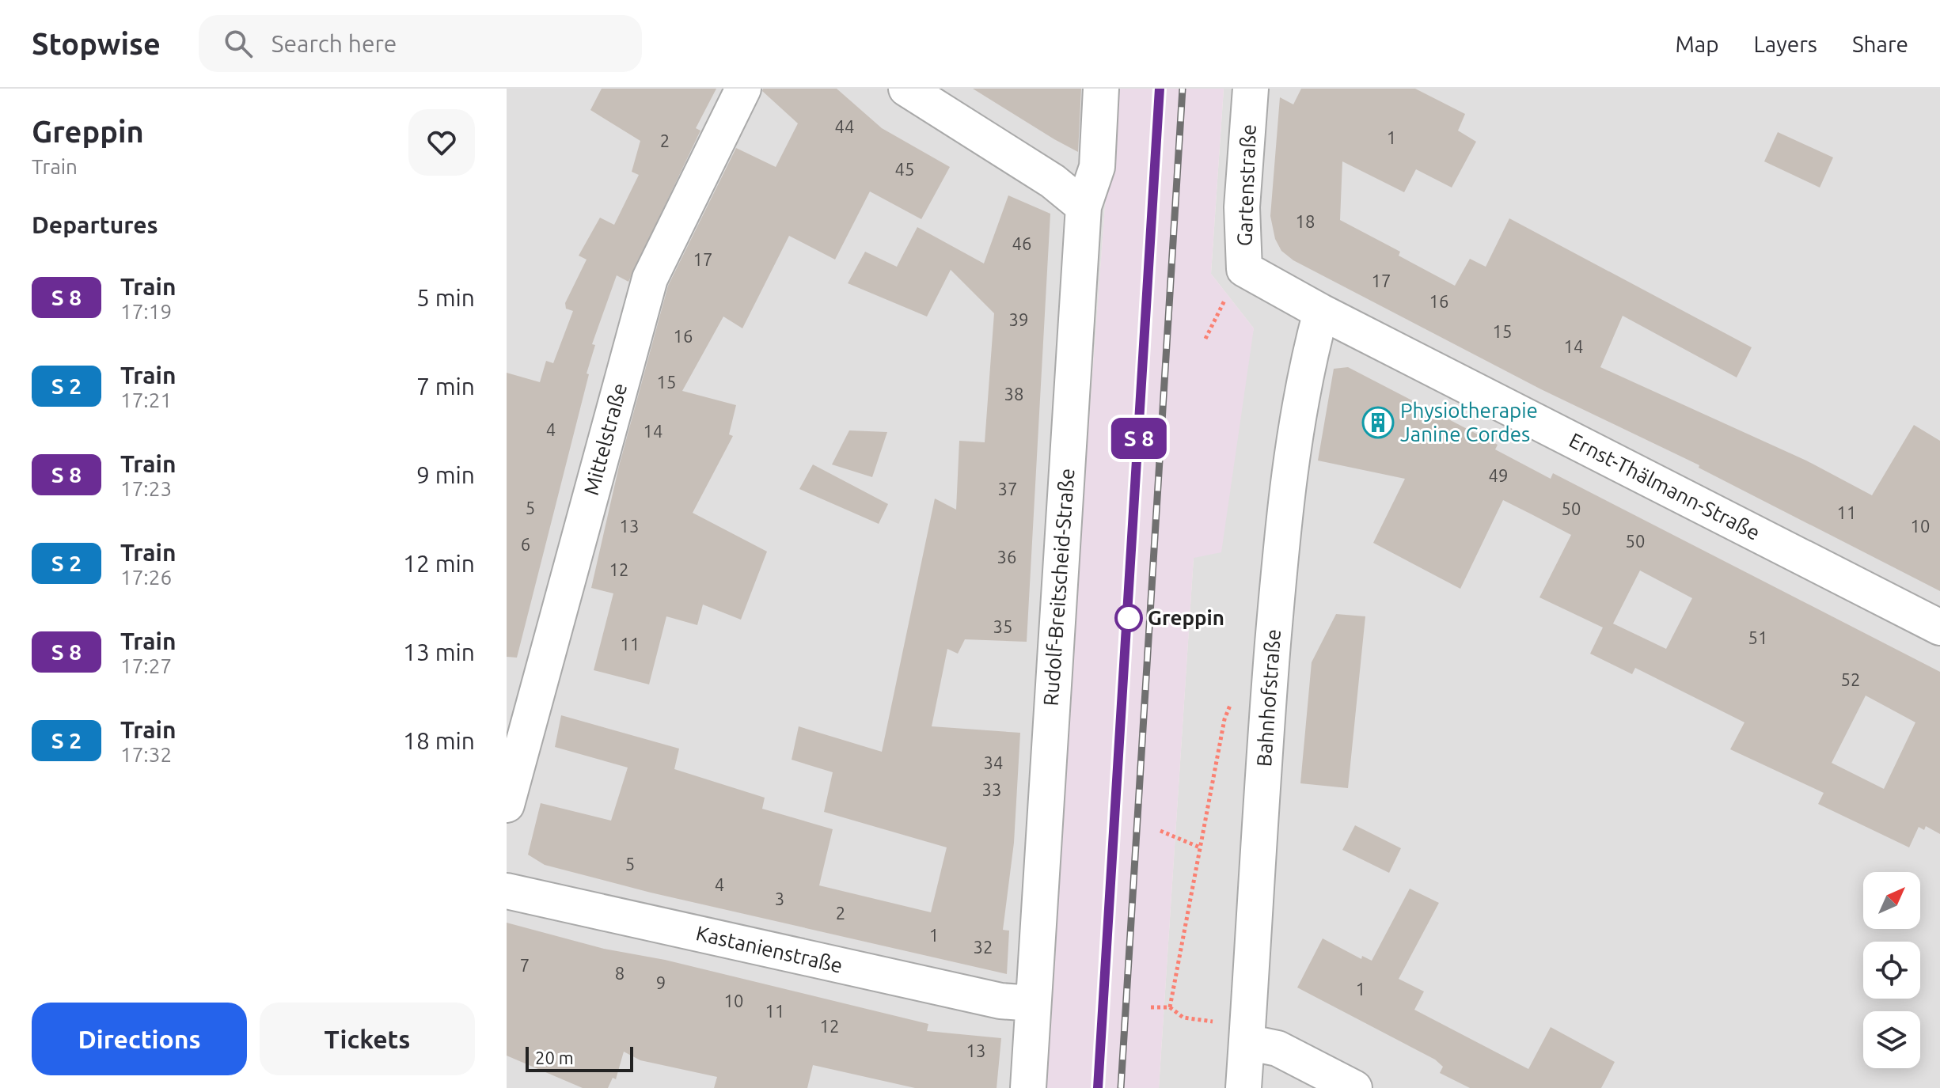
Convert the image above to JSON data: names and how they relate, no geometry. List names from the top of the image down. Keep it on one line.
{"streets":{"street":["Gartenstraße","Mittelstraße","Ernst-Thälmann-Straße","Rudolf-Breitscheid-Straße","Bahnhofstraße","Kastanienstraße"]},"crossings":[["Gartenstraße","Ernst-Thälmann-Straße"],["Gartenstraße","Bahnhofstraße"],["Ernst-Thälmann-Straße","Bahnhofstraße"],["Rudolf-Breitscheid-Straße","Kastanienstraße"]],"places":{"building":["Physiotherapie Janine Cordes"],"other":["Greppin"]},"house_numbers":["44","1","2","45","18","46","17","17","16","39","15","16","14","15","38","4","14","49","37","5","50","11","13","10","50","6","36","12","35","51","11","52","34","33","5","4","3","2","1","32","7","8","9","1","10","11","12","13"],"scale_bar":"20 m","north":"top right","page":{"header":"Stopwise","search":"Search here","nav":["Map","Layers","Share"],"heading":[["Greppin","Train"],"Departures"],"on_map":"S 8","list":[{"mark":"S 8","name":"Train","note":"17:19","value":"5 min"},{"mark":"S 2","name":"Train","note":"17:21","value":"7 min"},{"mark":"S 8","name":"Train","note":"17:23","value":"9 min"},{"mark":"S 2","name":"Train","note":"17:26","value":"12 min"},{"mark":"S 8","name":"Train","note":"17:27","value":"13 min"},{"mark":"S 2","name":"Train","note":"17:32","value":"18 min"}],"buttons":["Directions","Tickets"],"scale":"20 m"}}
